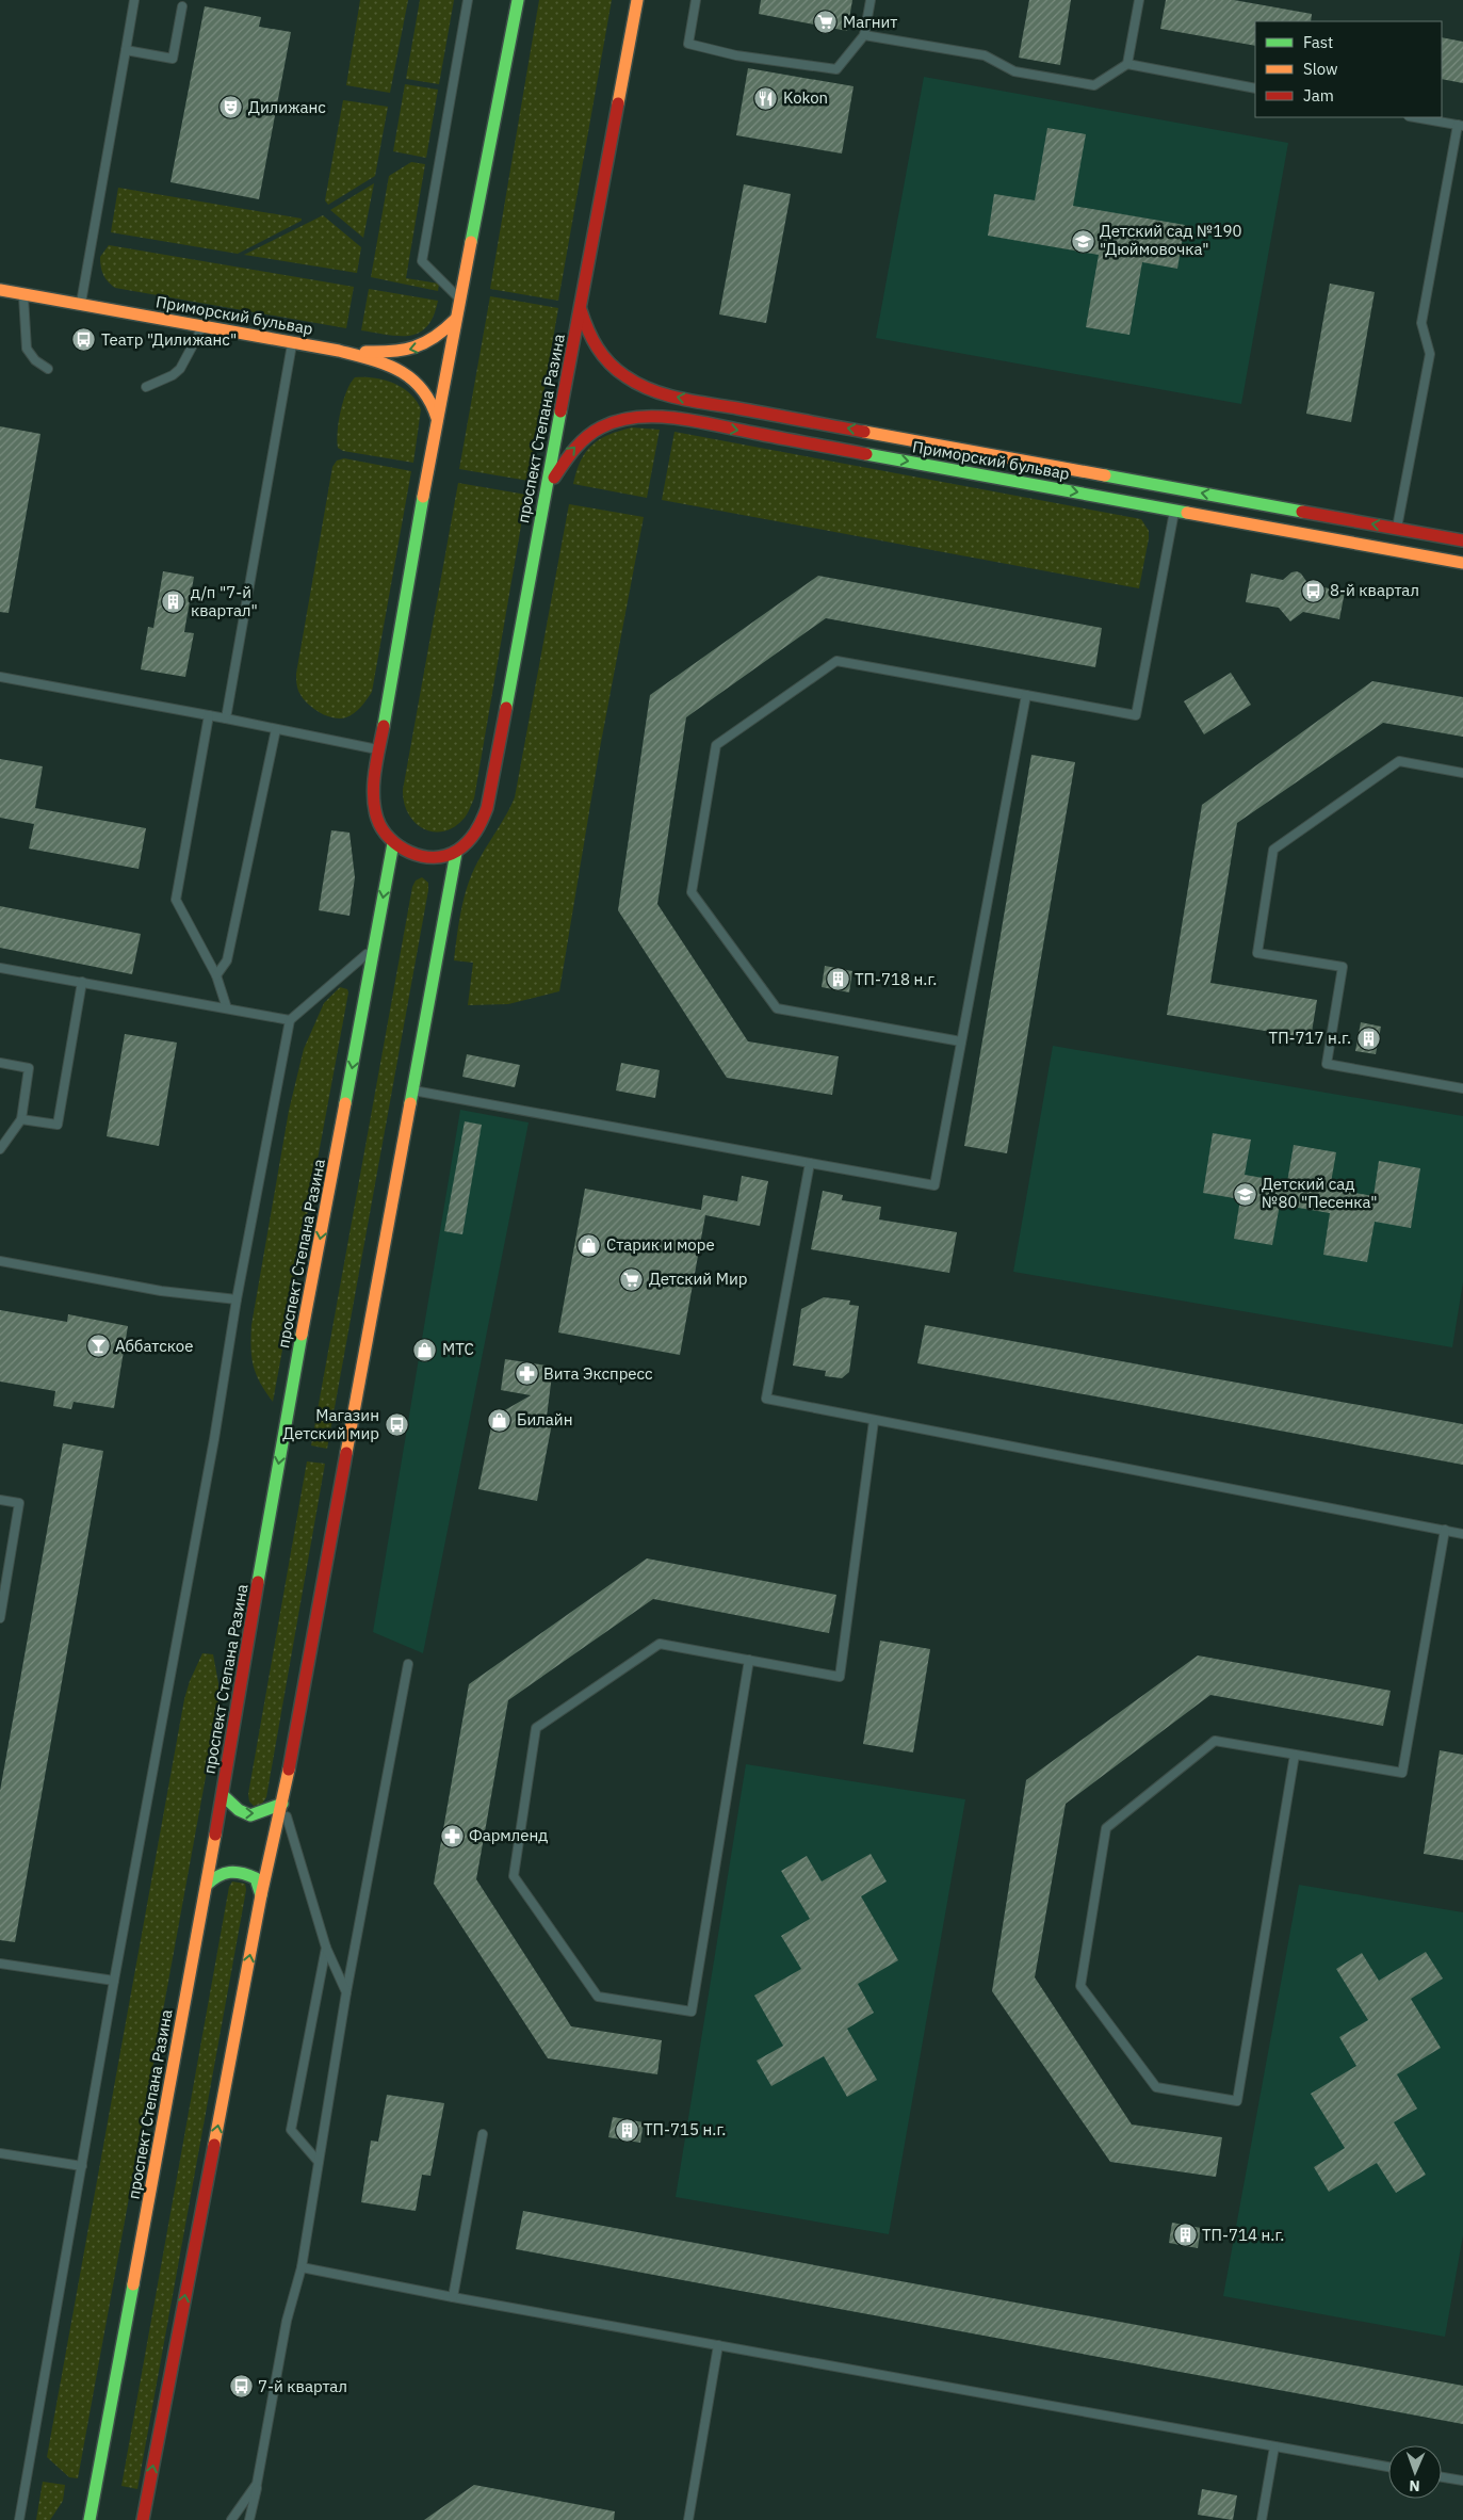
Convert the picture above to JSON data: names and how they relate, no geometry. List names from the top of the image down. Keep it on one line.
{"streets":{"main road":["Приморский бульвар","проспект Степана Разина"]},"crossings":[["Приморский бульвар","проспект Степана Разина"]],"places":{"supermarket":["Магнит","Детский Мир"],"restaurant":["Kokon"],"theatre":["Дилижанс"],"school or university":["Детский сад №190 \"Дюймовочка\"","Детский сад №80 \"Песенка\""],"bus stop":["Театр \"Дилижанс\"","8-й квартал","Магазин Детский мир","7-й квартал"],"building":["д/п \"7-й квартал\"","ТП-718 н.г.","ТП-717 н.г.","ТП-715 н.г.","ТП-714 н.г."],"shop":["Старик и море","МТС","Билайн"],"bar":["Аббатское"],"pharmacy":["Вита Экспресс","Фармленд"]},"legend":["Fast","Slow","Jam"],"north":"bottom"}
